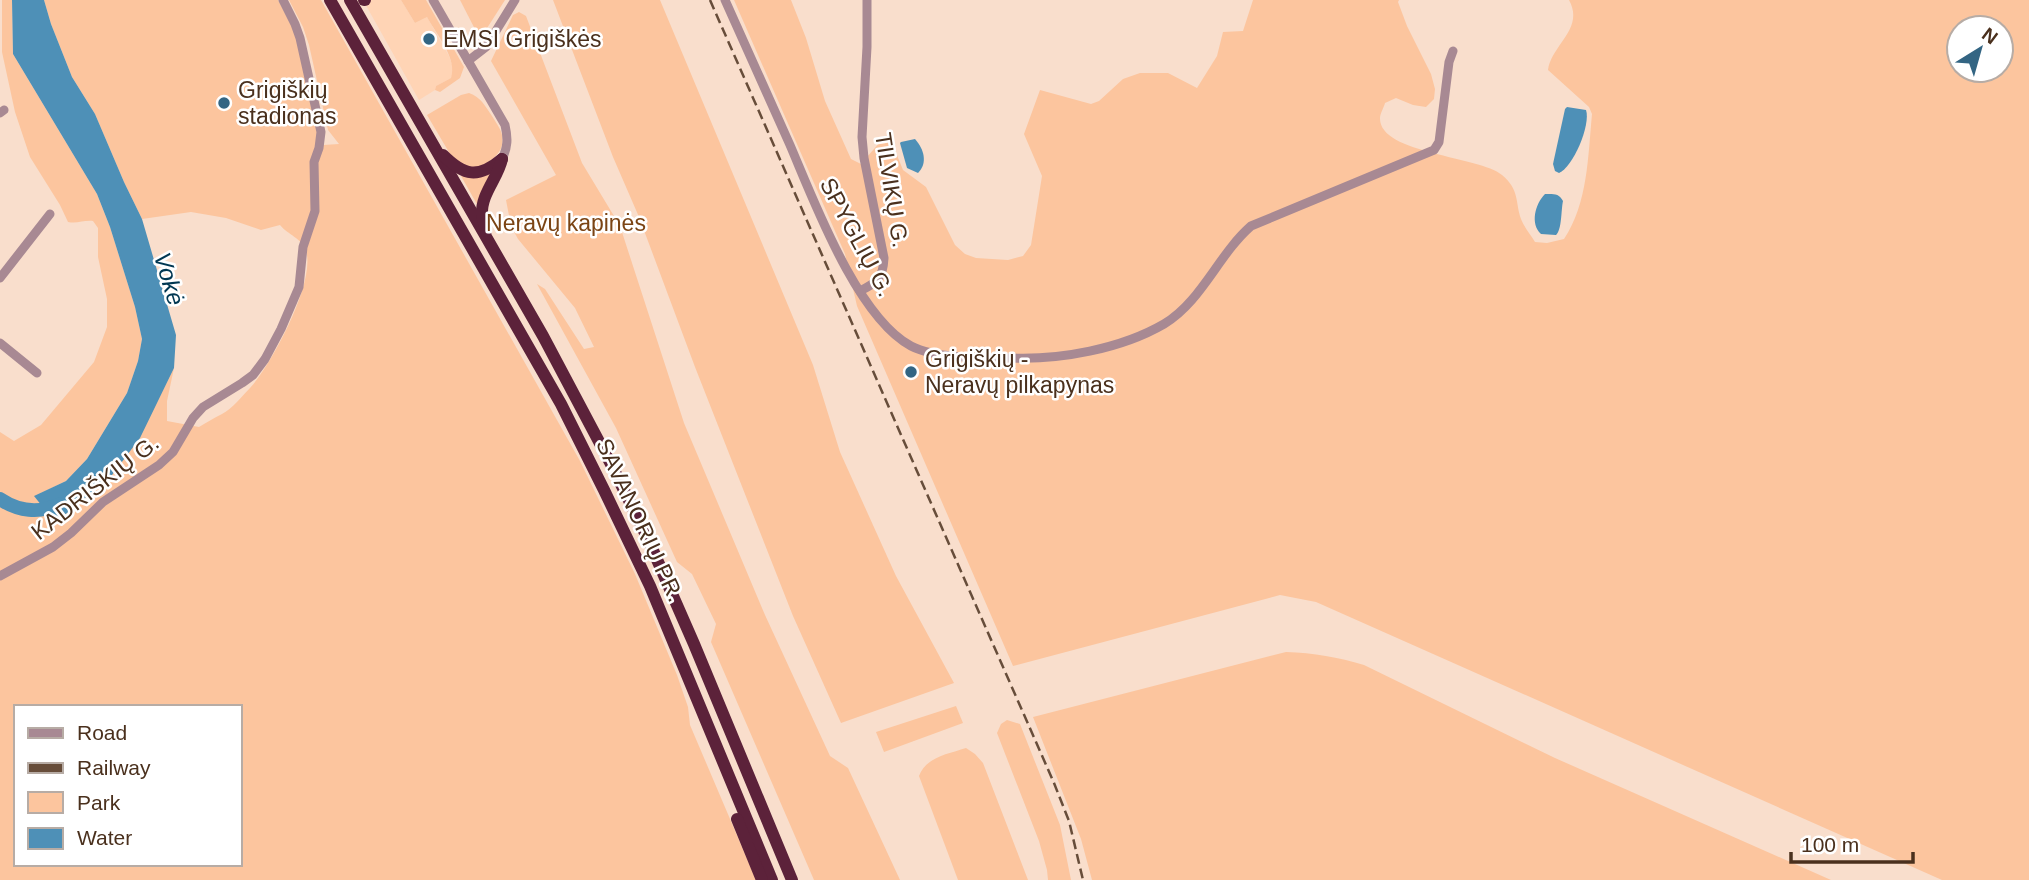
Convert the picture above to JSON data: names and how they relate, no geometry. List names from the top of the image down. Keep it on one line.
{"streets":{"highway":["SAVANORIŲ PR."],"street":["TILVIKŲ G.","SPYGLIŲ G.","KADRIŠKIŲ G."]},"crossings":[["TILVIKŲ G.","SPYGLIŲ G."]],"water":["Vokė"],"parks":["Neravų kapinės"],"places":["EMSI Grigiškės","Grigiškių stadionas","Grigiškių - Neravų pilkapynas"],"legend":["Road","Railway","Park","Water"],"scale_bar":"100 m","north":"top right"}
